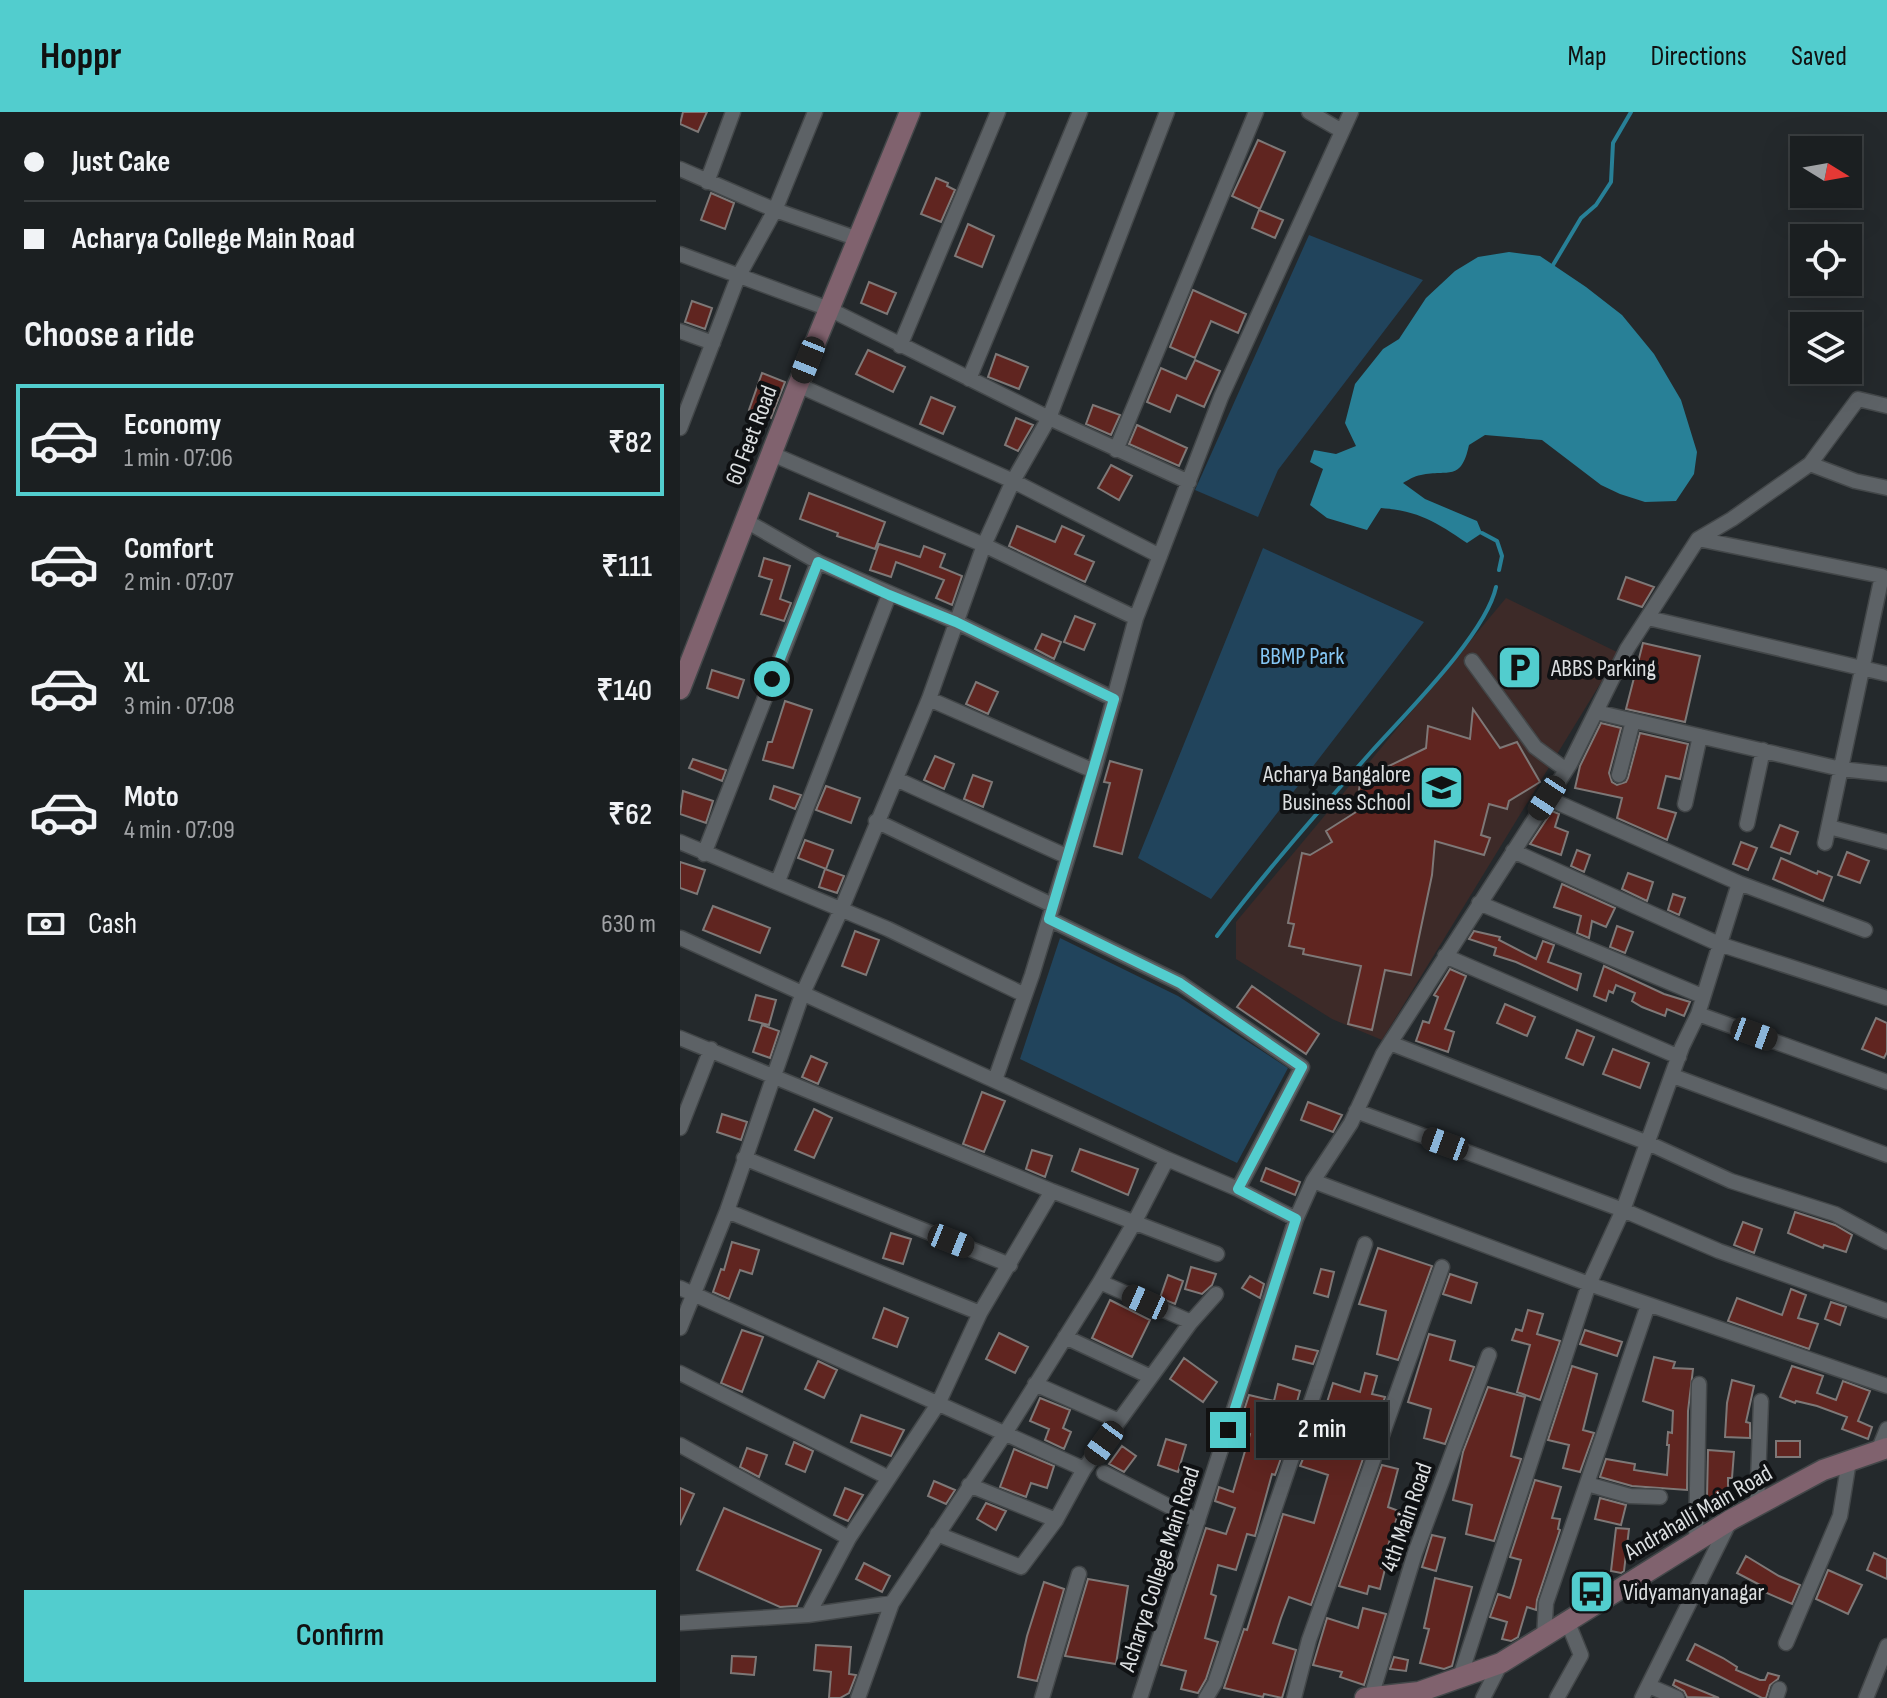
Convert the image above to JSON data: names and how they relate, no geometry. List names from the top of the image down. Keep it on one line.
{"streets":{"street":["60 Feet Road","Andrahalli Main Road","4th Main Road","Acharya College Main Road"]},"crossings":[["Andrahalli Main Road","4th Main Road"]],"parks":["BBMP Park"],"places":{"parking":["ABBS Parking"],"school or university":["Acharya Bangalore Business School"],"bus stop":["Vidyamanyanagar"]},"north":"right","page":{"header":"Hoppr","nav":["Map","Directions","Saved"],"banner":["Just Cake","Acharya College Main Road"],"heading":"Choose a ride","list":[{"name":"Economy","note":"1 min · 07:06","value":"₹82"},{"name":"Comfort","note":"2 min · 07:07","value":"₹111"},{"name":"XL","note":"3 min · 07:08","value":"₹140"},{"name":"Moto","note":"4 min · 07:09","value":"₹62"}],"pay":["Cash","630 m"],"bubble":"2 min","buttons":"Confirm"}}
